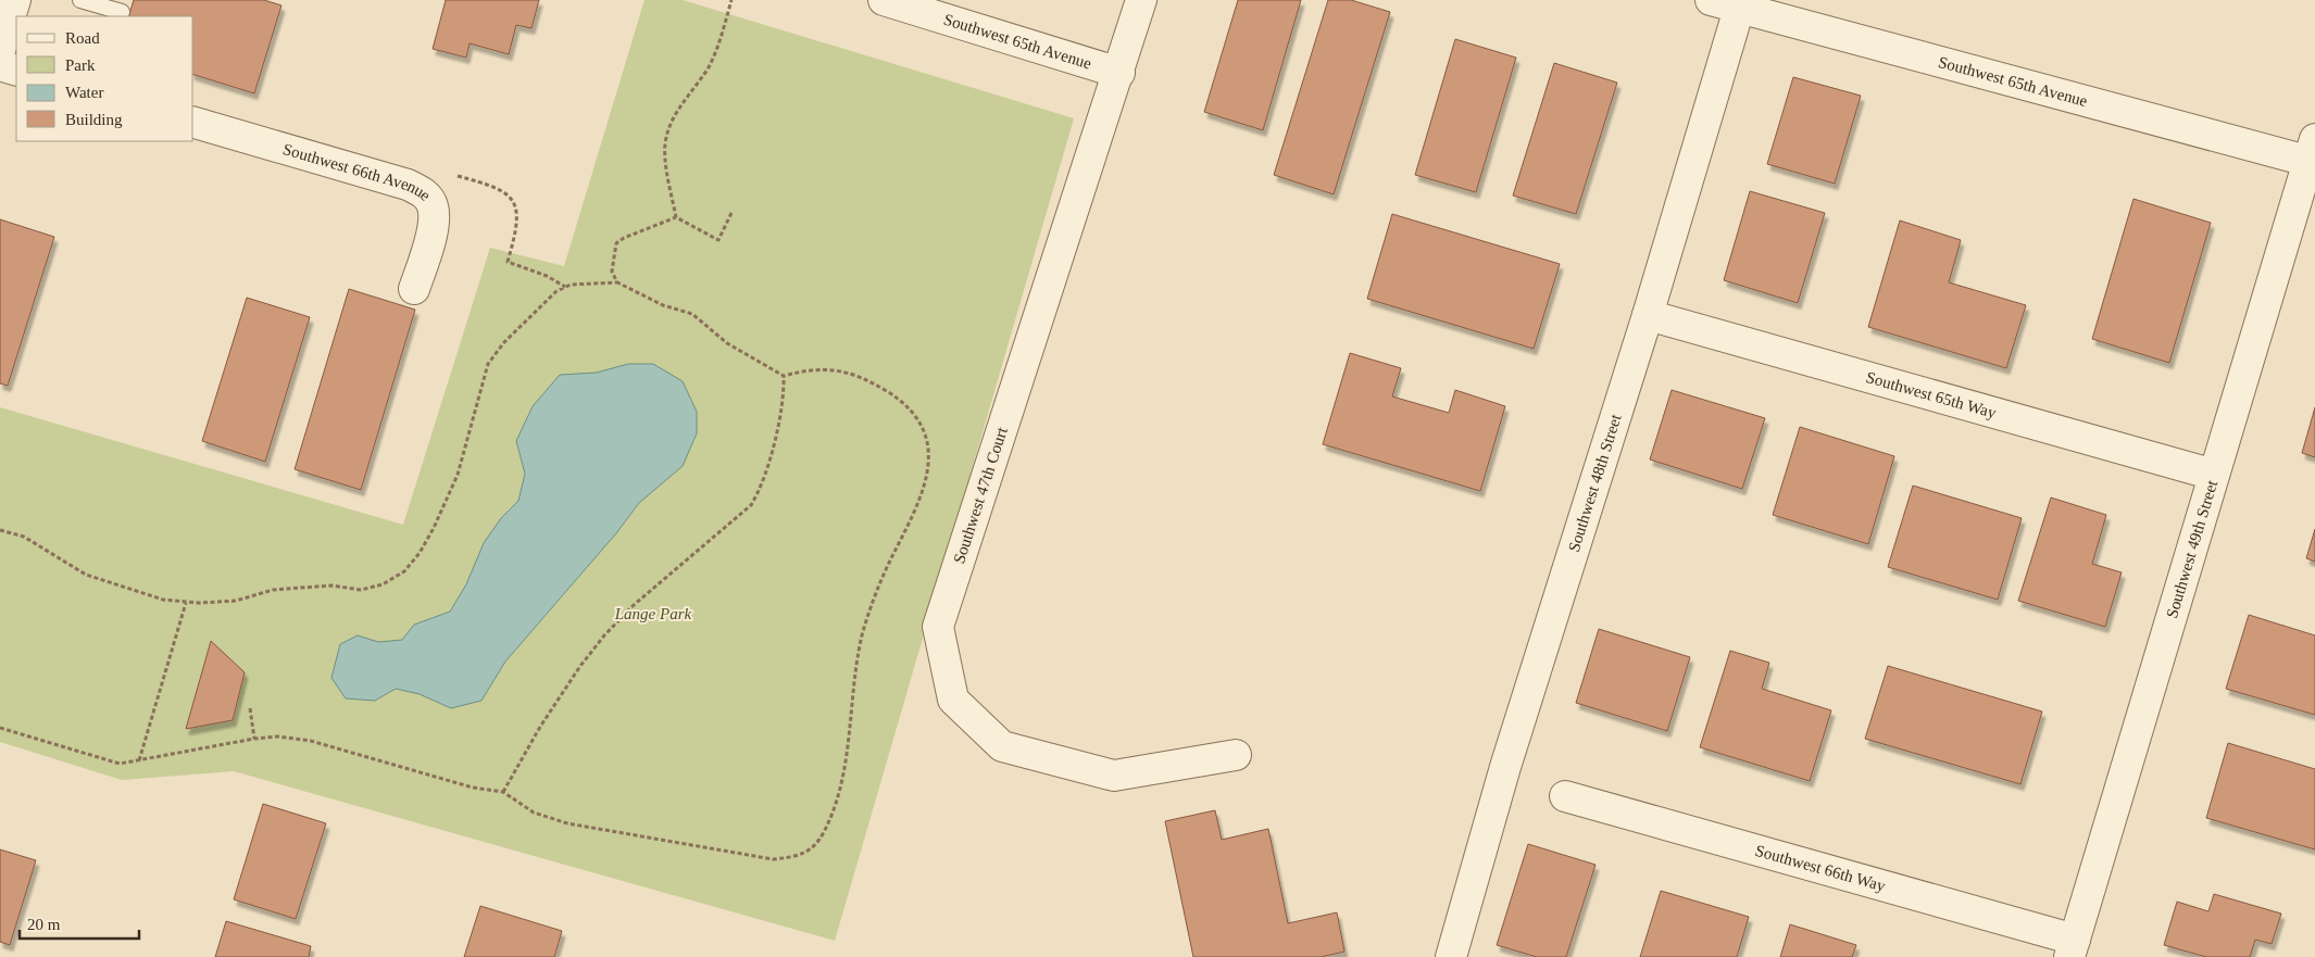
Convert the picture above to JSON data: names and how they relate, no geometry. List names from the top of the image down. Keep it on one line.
{"streets":{"street":["Southwest 65th Avenue","Southwest 66th Avenue","Southwest 65th Way","Southwest 48th Street","Southwest 47th Court","Southwest 49th Street","Southwest 66th Way"]},"crossings":[["Southwest 65th Avenue","Southwest 48th Street"],["Southwest 65th Avenue","Southwest 47th Court"],["Southwest 65th Avenue","Southwest 49th Street"],["Southwest 65th Way","Southwest 48th Street"],["Southwest 65th Way","Southwest 49th Street"],["Southwest 49th Street","Southwest 66th Way"]],"parks":["Lange Park"],"legend":["Road","Park","Water","Building"],"scale_bar":"20 m"}
